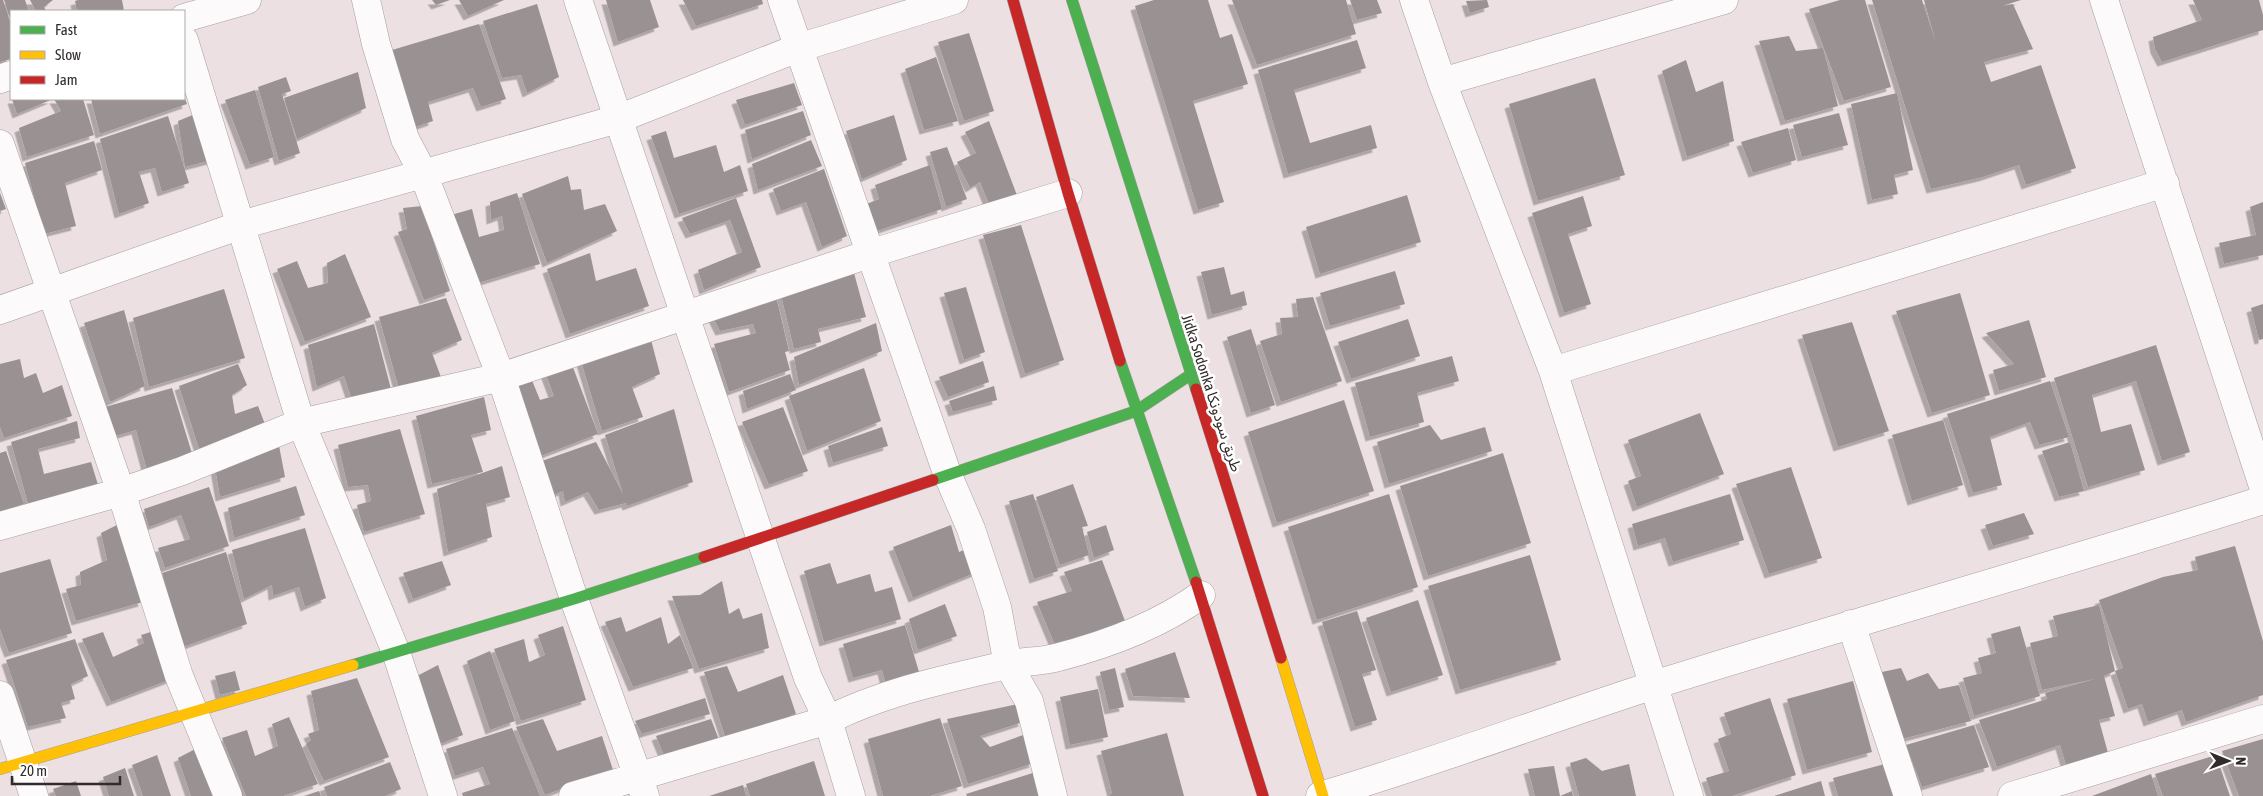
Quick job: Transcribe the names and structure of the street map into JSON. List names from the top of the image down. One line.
{"streets":{"main road":["Jidka Sodonka طريق سودونكا"]},"legend":["Fast","Slow","Jam"],"scale_bar":"20 m","north":"right"}
